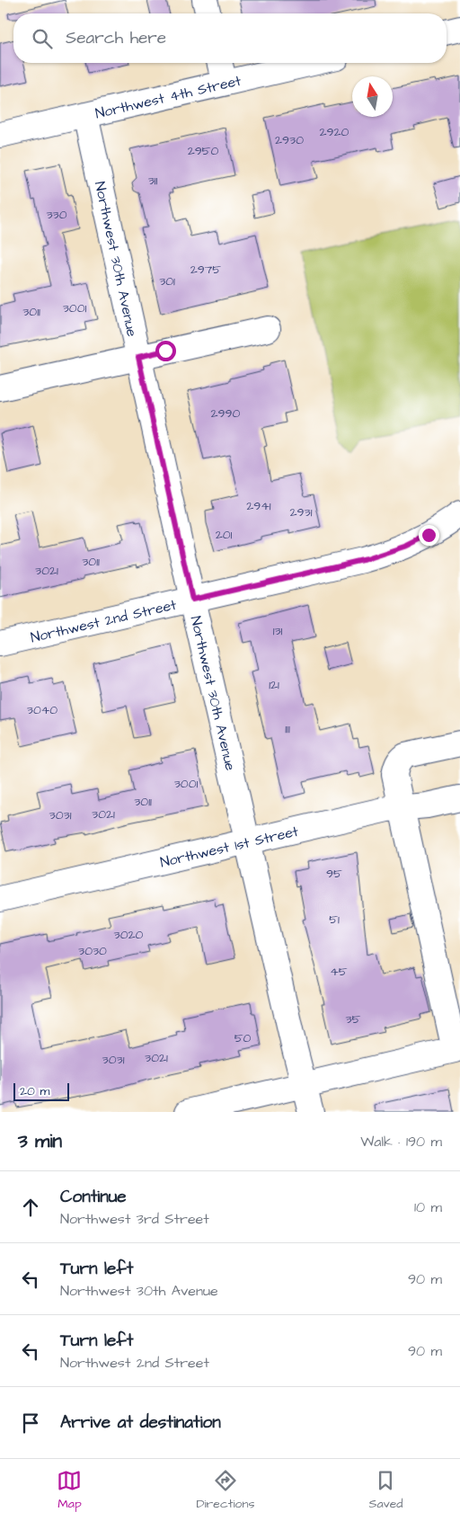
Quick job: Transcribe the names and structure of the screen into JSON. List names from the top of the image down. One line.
{"streets":{"street":["Northwest 4th Street","Northwest 30th Avenue","Northwest 2nd Street","Northwest 1st Street"]},"crossings":[["Northwest 4th Street","Northwest 30th Avenue"],["Northwest 30th Avenue","Northwest 2nd Street"],["Northwest 30th Avenue","Northwest 1st Street"]],"house_numbers":["2920","2930","2950","311","330","2975","301","3001","3011","2990","2941","2931","201","3011","3021","131","121","3040","111","3001","3011","3021","3031","95","51","3020","3030","45","35","50","3021","3031"],"scale_bar":"20 m","north":"top","page":{"search":"Search here","scale":"20 m","heading":["3 min","Walk · 190 m"],"list":[["Continue","Northwest 3rd Street","10 m"],["Turn left","Northwest 30th Avenue","90 m"],["Turn left","Northwest 2nd Street","90 m"],"Arrive at destination"],"nav":["Map","Directions","Saved"]}}
